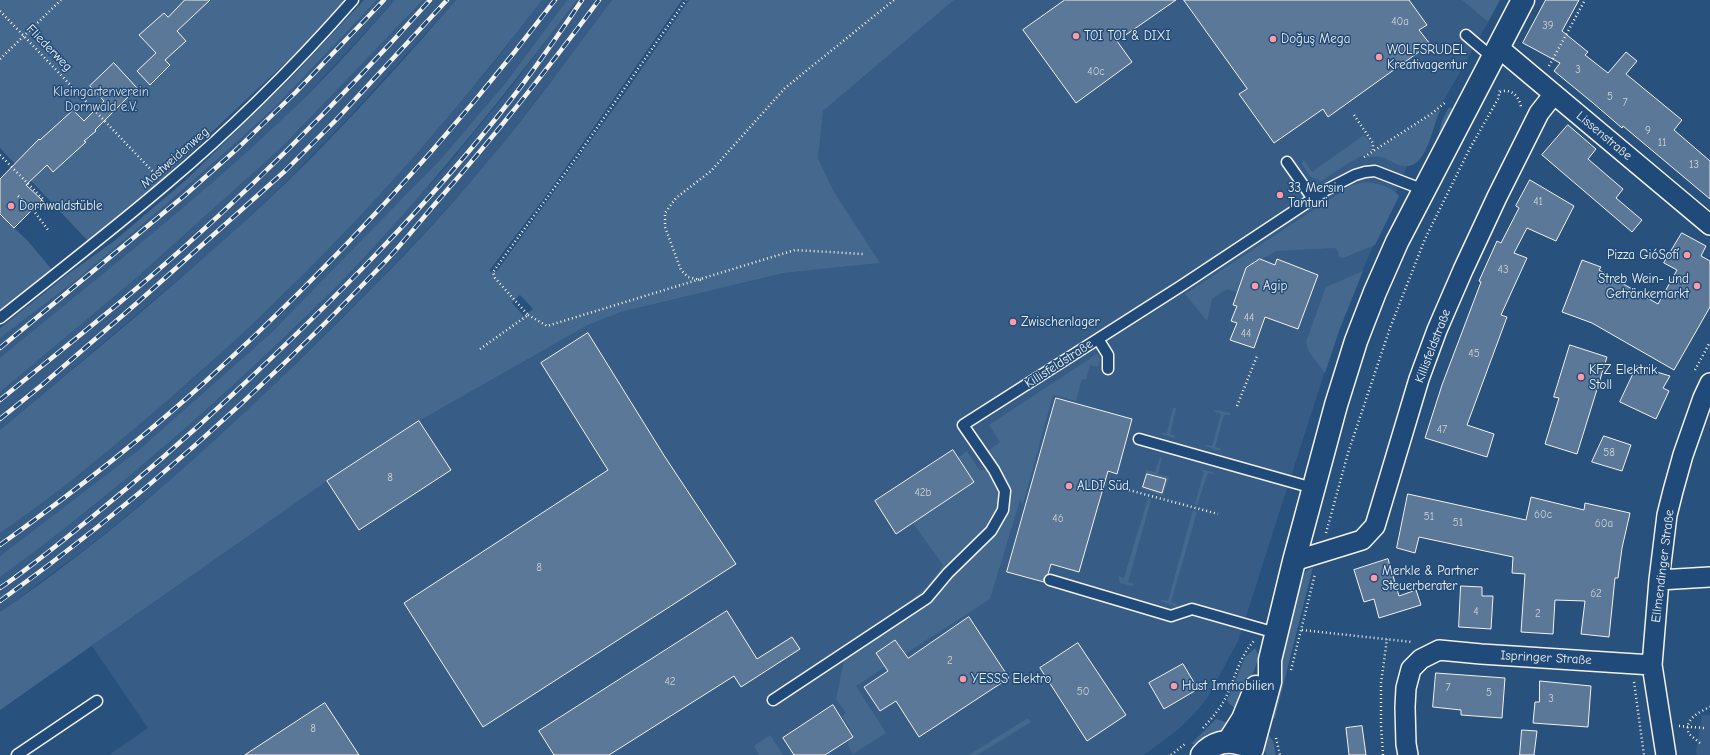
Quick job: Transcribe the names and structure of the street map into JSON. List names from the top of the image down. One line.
{"streets":{"street":["Lissenstraße","Killisfeldstraße","Ellmendinger Straße","Ispringer Straße"],"lane":["Mastweidenweg"],"path":["Fliederweg"]},"crossings":[["Fliederweg","Mastweidenweg"],["Lissenstraße","Killisfeldstraße"],["Ellmendinger Straße","Ispringer Straße"]],"parks":["Kleingartenverein Dornwald e.V."],"places":["TOI TOI & DIXI","Doğuş Mega","WOLFSRUDEL Kreativagentur","33 Mersin Tantuni","Dornwaldstüble","Pizza GióSofí","Agip","Streb Wein- und Getränkemarkt","Zwischenlager","KFZ Elektrik Stoll","ALDI Süd","Merkle & Partner Steuerberater","YESSS Elektro","Hust Immobilien"],"house_numbers":["40a","39","3","40c","5","7","9","11","13","41","43","44","44","45","47","58","8","42b","60c","51","46","51","60a","8","62","4","2","2","42","7","50","5","3","8"]}
